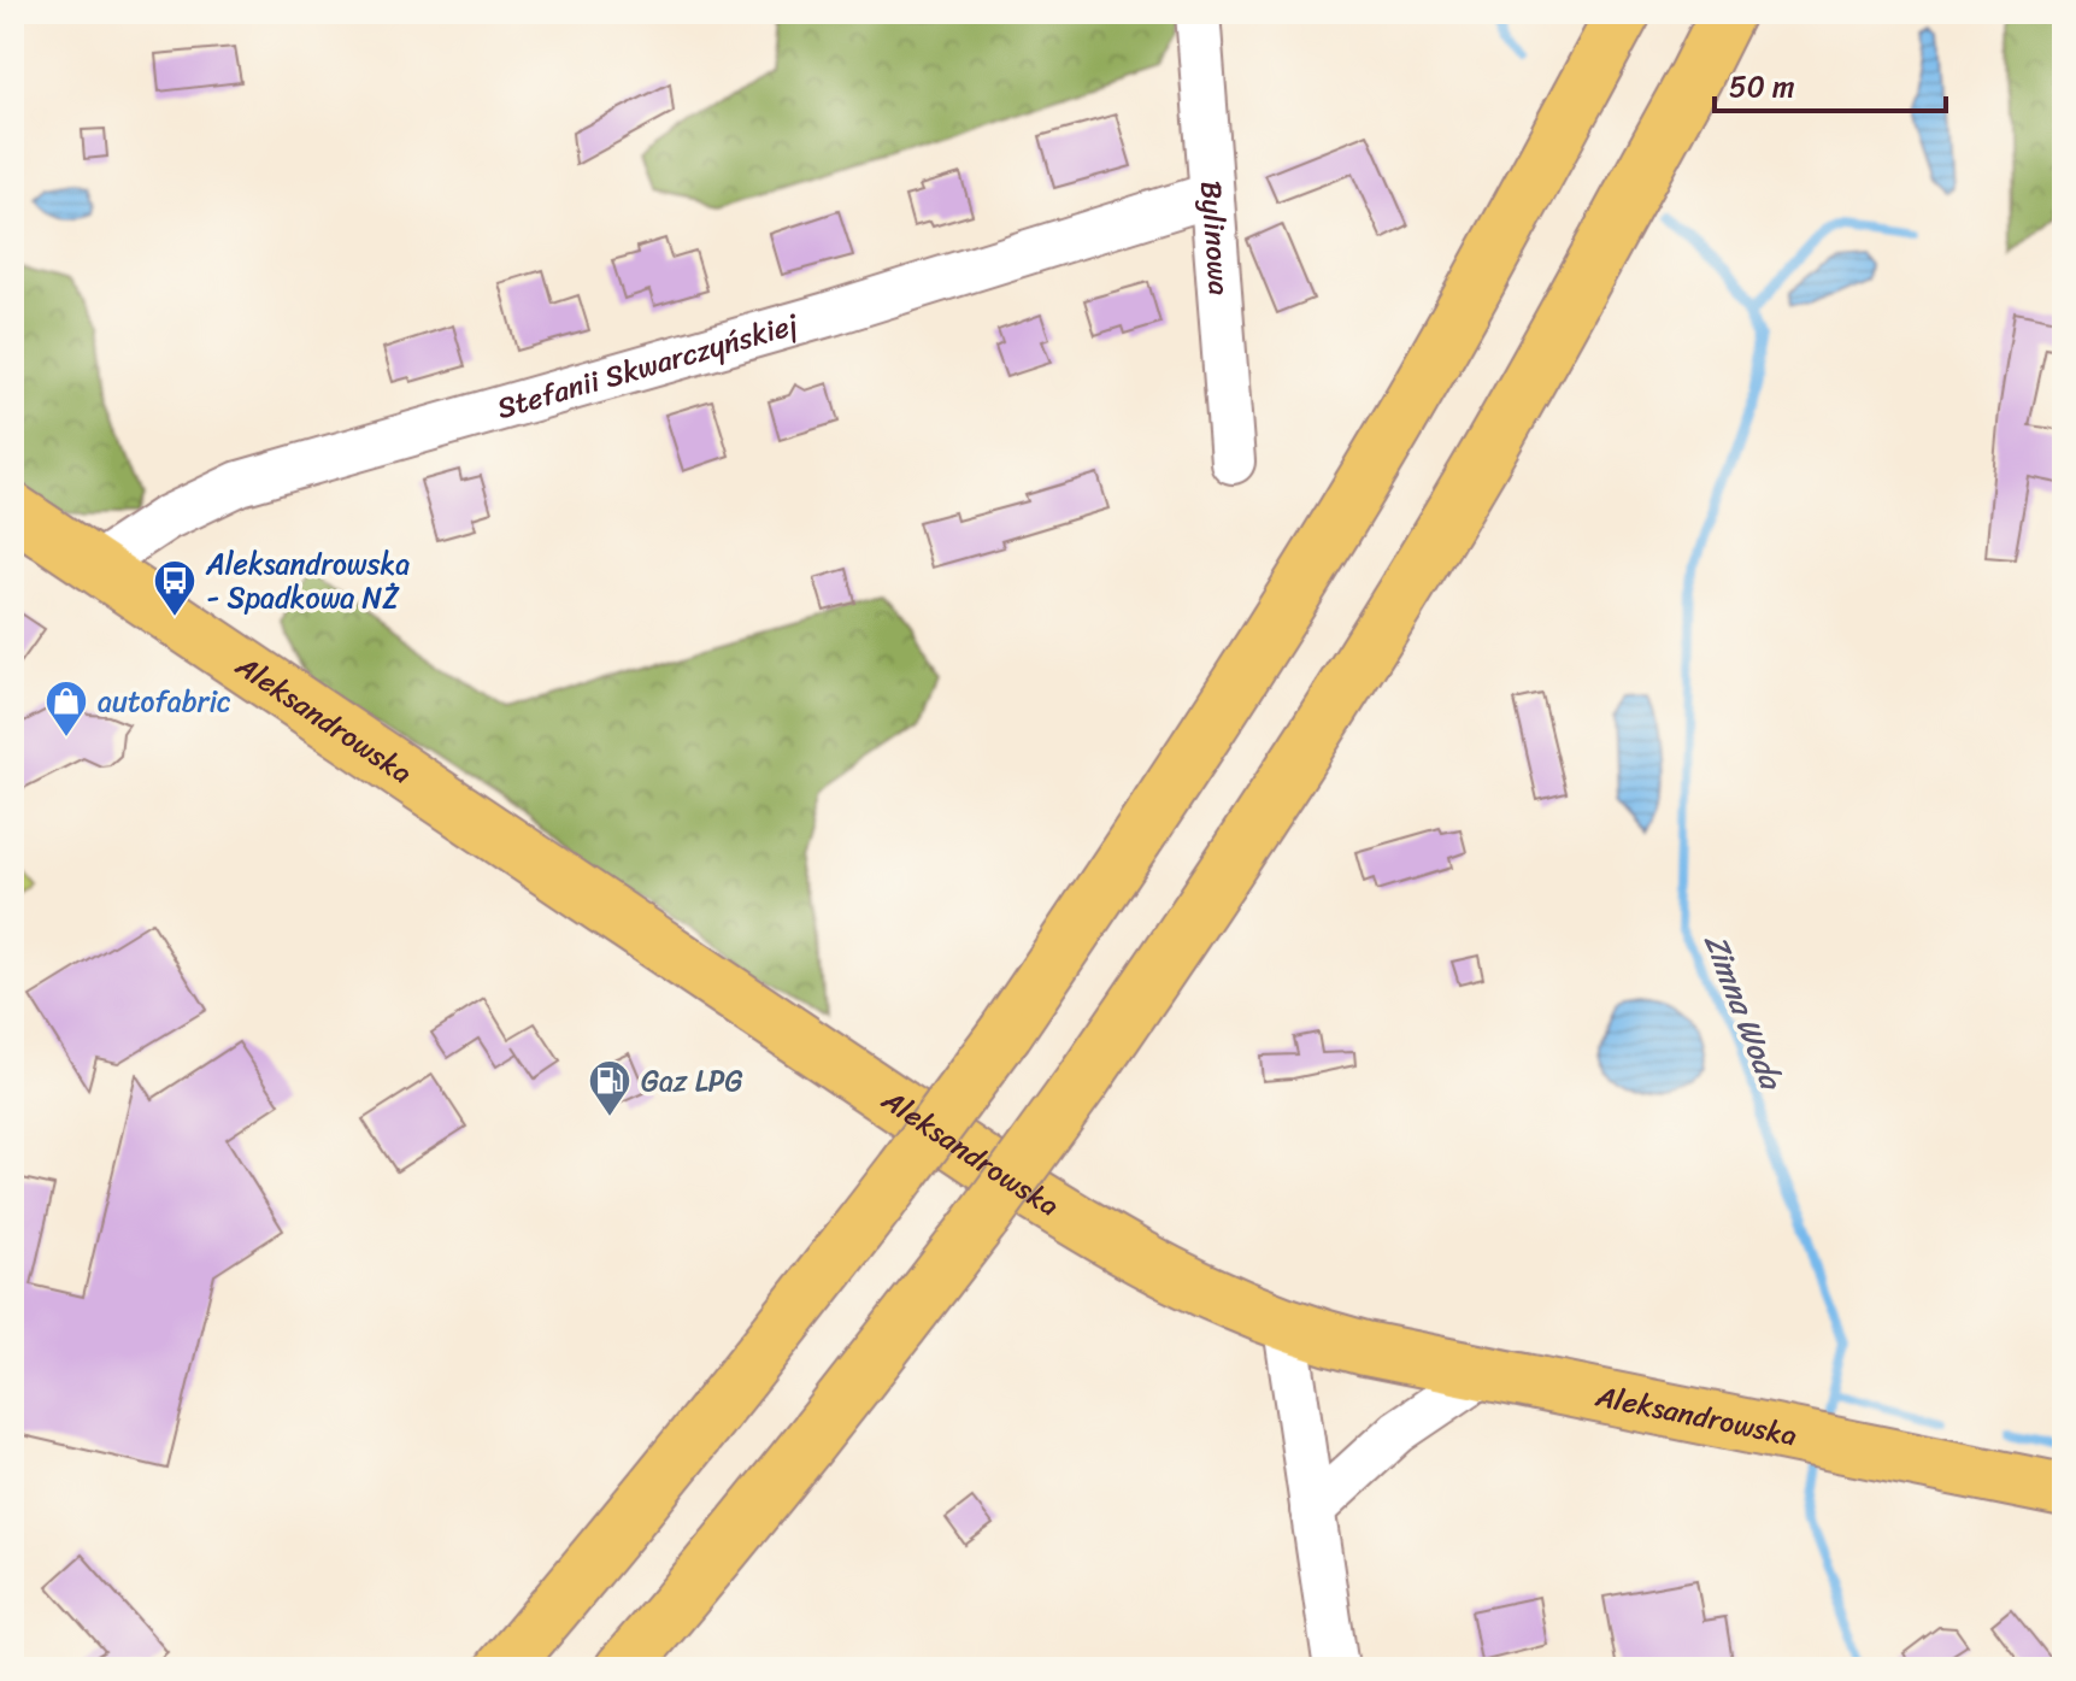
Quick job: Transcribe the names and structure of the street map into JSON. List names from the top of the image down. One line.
{"streets":{"main road":["Aleksandrowska"],"street":["Bylinowa","Stefanii Skwarczyńskiej"]},"crossings":[["Bylinowa","Stefanii Skwarczyńskiej"],["Stefanii Skwarczyńskiej","Aleksandrowska"]],"water":["Zimna Woda"],"places":{"bus stop":["Aleksandrowska - Spadkowa NŻ"],"shop":["autofabric"],"fuel station":["Gaz LPG"]},"scale_bar":"50 m"}
